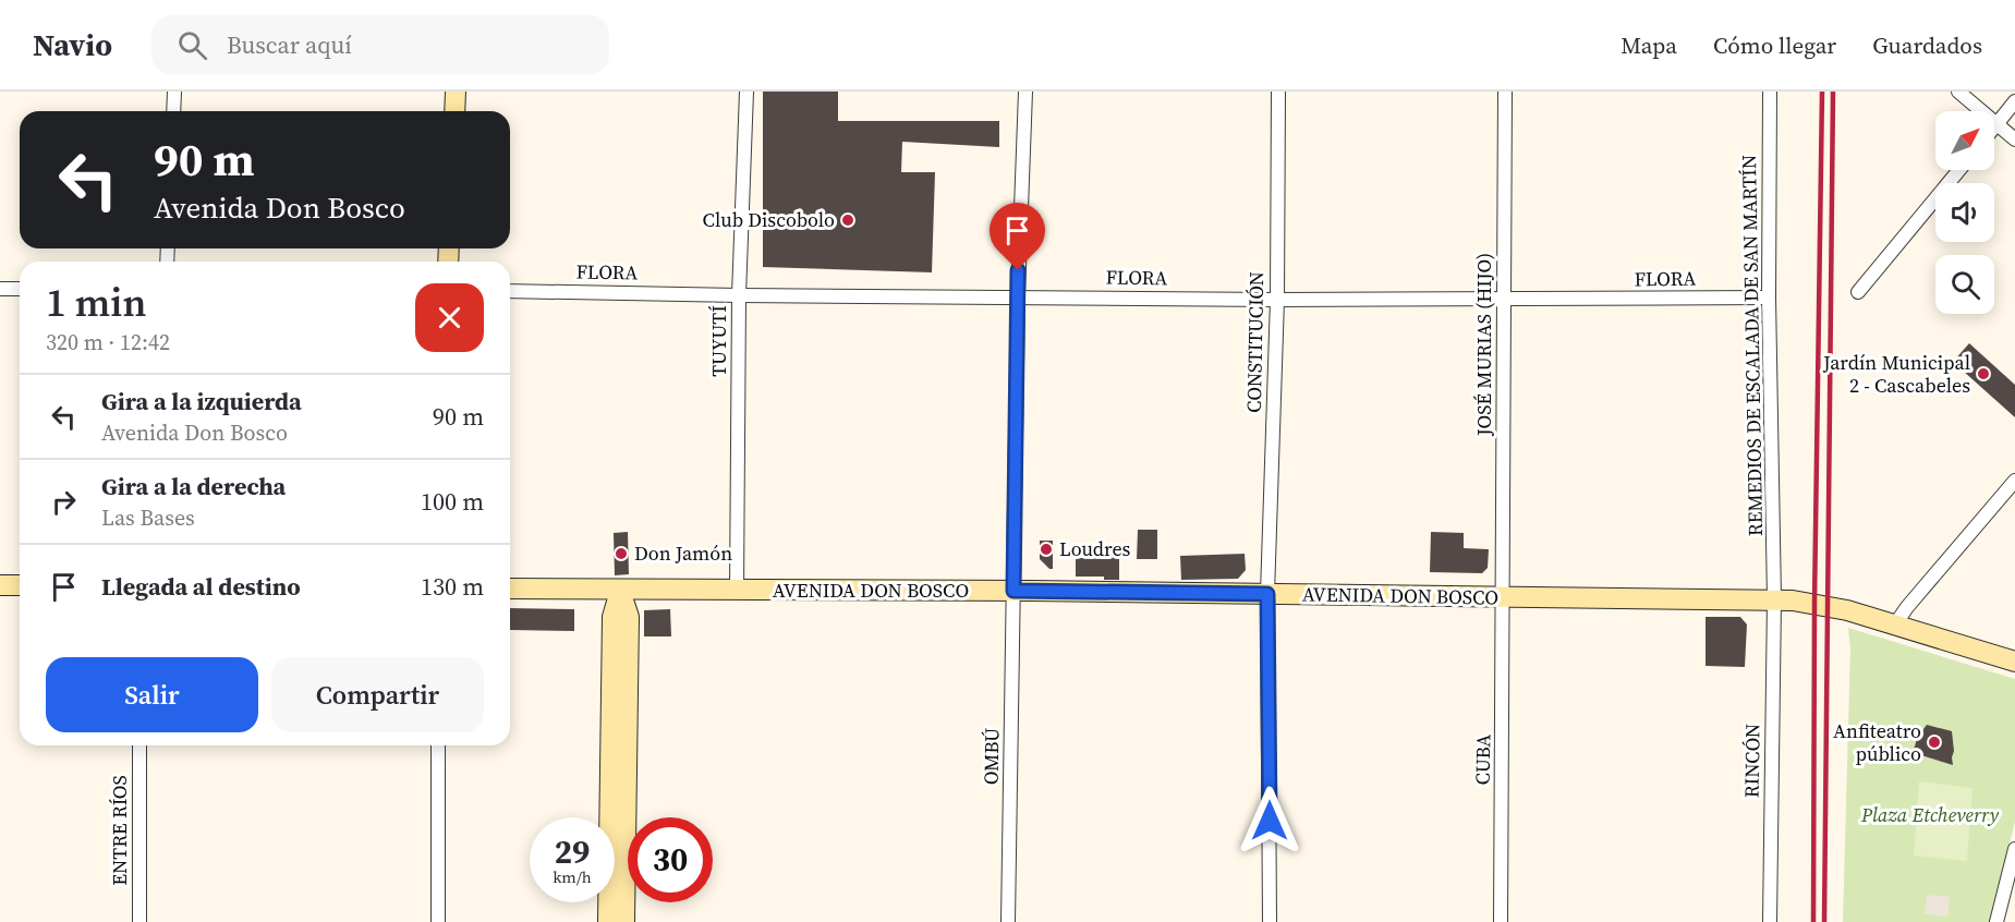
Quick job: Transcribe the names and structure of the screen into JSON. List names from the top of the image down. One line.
{"streets":{"main road":["AVENIDA DON BOSCO"],"street":["FLORA","TUYUTÍ","CONSTITUCIÓN","JOSÉ MURIAS (HIJO)","REMEDIOS DE ESCALADA DE SAN MARTÍN","OMBÚ","CUBA","RINCÓN","ENTRE RÍOS"]},"crossings":[["FLORA","TUYUTÍ"],["FLORA","CONSTITUCIÓN"],["FLORA","JOSÉ MURIAS (HIJO)"],["FLORA","REMEDIOS DE ESCALADA DE SAN MARTÍN"],["FLORA","OMBÚ"],["TUYUTÍ","AVENIDA DON BOSCO"],["CONSTITUCIÓN","AVENIDA DON BOSCO"],["JOSÉ MURIAS (HIJO)","AVENIDA DON BOSCO"],["JOSÉ MURIAS (HIJO)","CUBA"],["REMEDIOS DE ESCALADA DE SAN MARTÍN","AVENIDA DON BOSCO"],["REMEDIOS DE ESCALADA DE SAN MARTÍN","RINCÓN"],["AVENIDA DON BOSCO","OMBÚ"],["AVENIDA DON BOSCO","CUBA"],["AVENIDA DON BOSCO","RINCÓN"]],"parks":["Plaza Etcheverry"],"places":["Club Discobolo","Jardín Municipal 2 - Cascabeles","Loudres","Don Jamón","Anfiteatro público"],"north":"top right","page":{"header":"Navio","search":"Buscar aquí","nav":["Mapa","Cómo llegar","Guardados"],"turn":["90 m","Avenida Don Bosco"],"heading":["1 min","320 m · 12:42"],"list":[{"name":"Gira a la izquierda","note":"Avenida Don Bosco","value":"90 m"},{"name":"Gira a la derecha","note":"Las Bases","value":"100 m"},{"name":"Llegada al destino","value":"130 m"}],"buttons":["Salir","Compartir"],"speed":"29 km/h","limit":"30"}}
